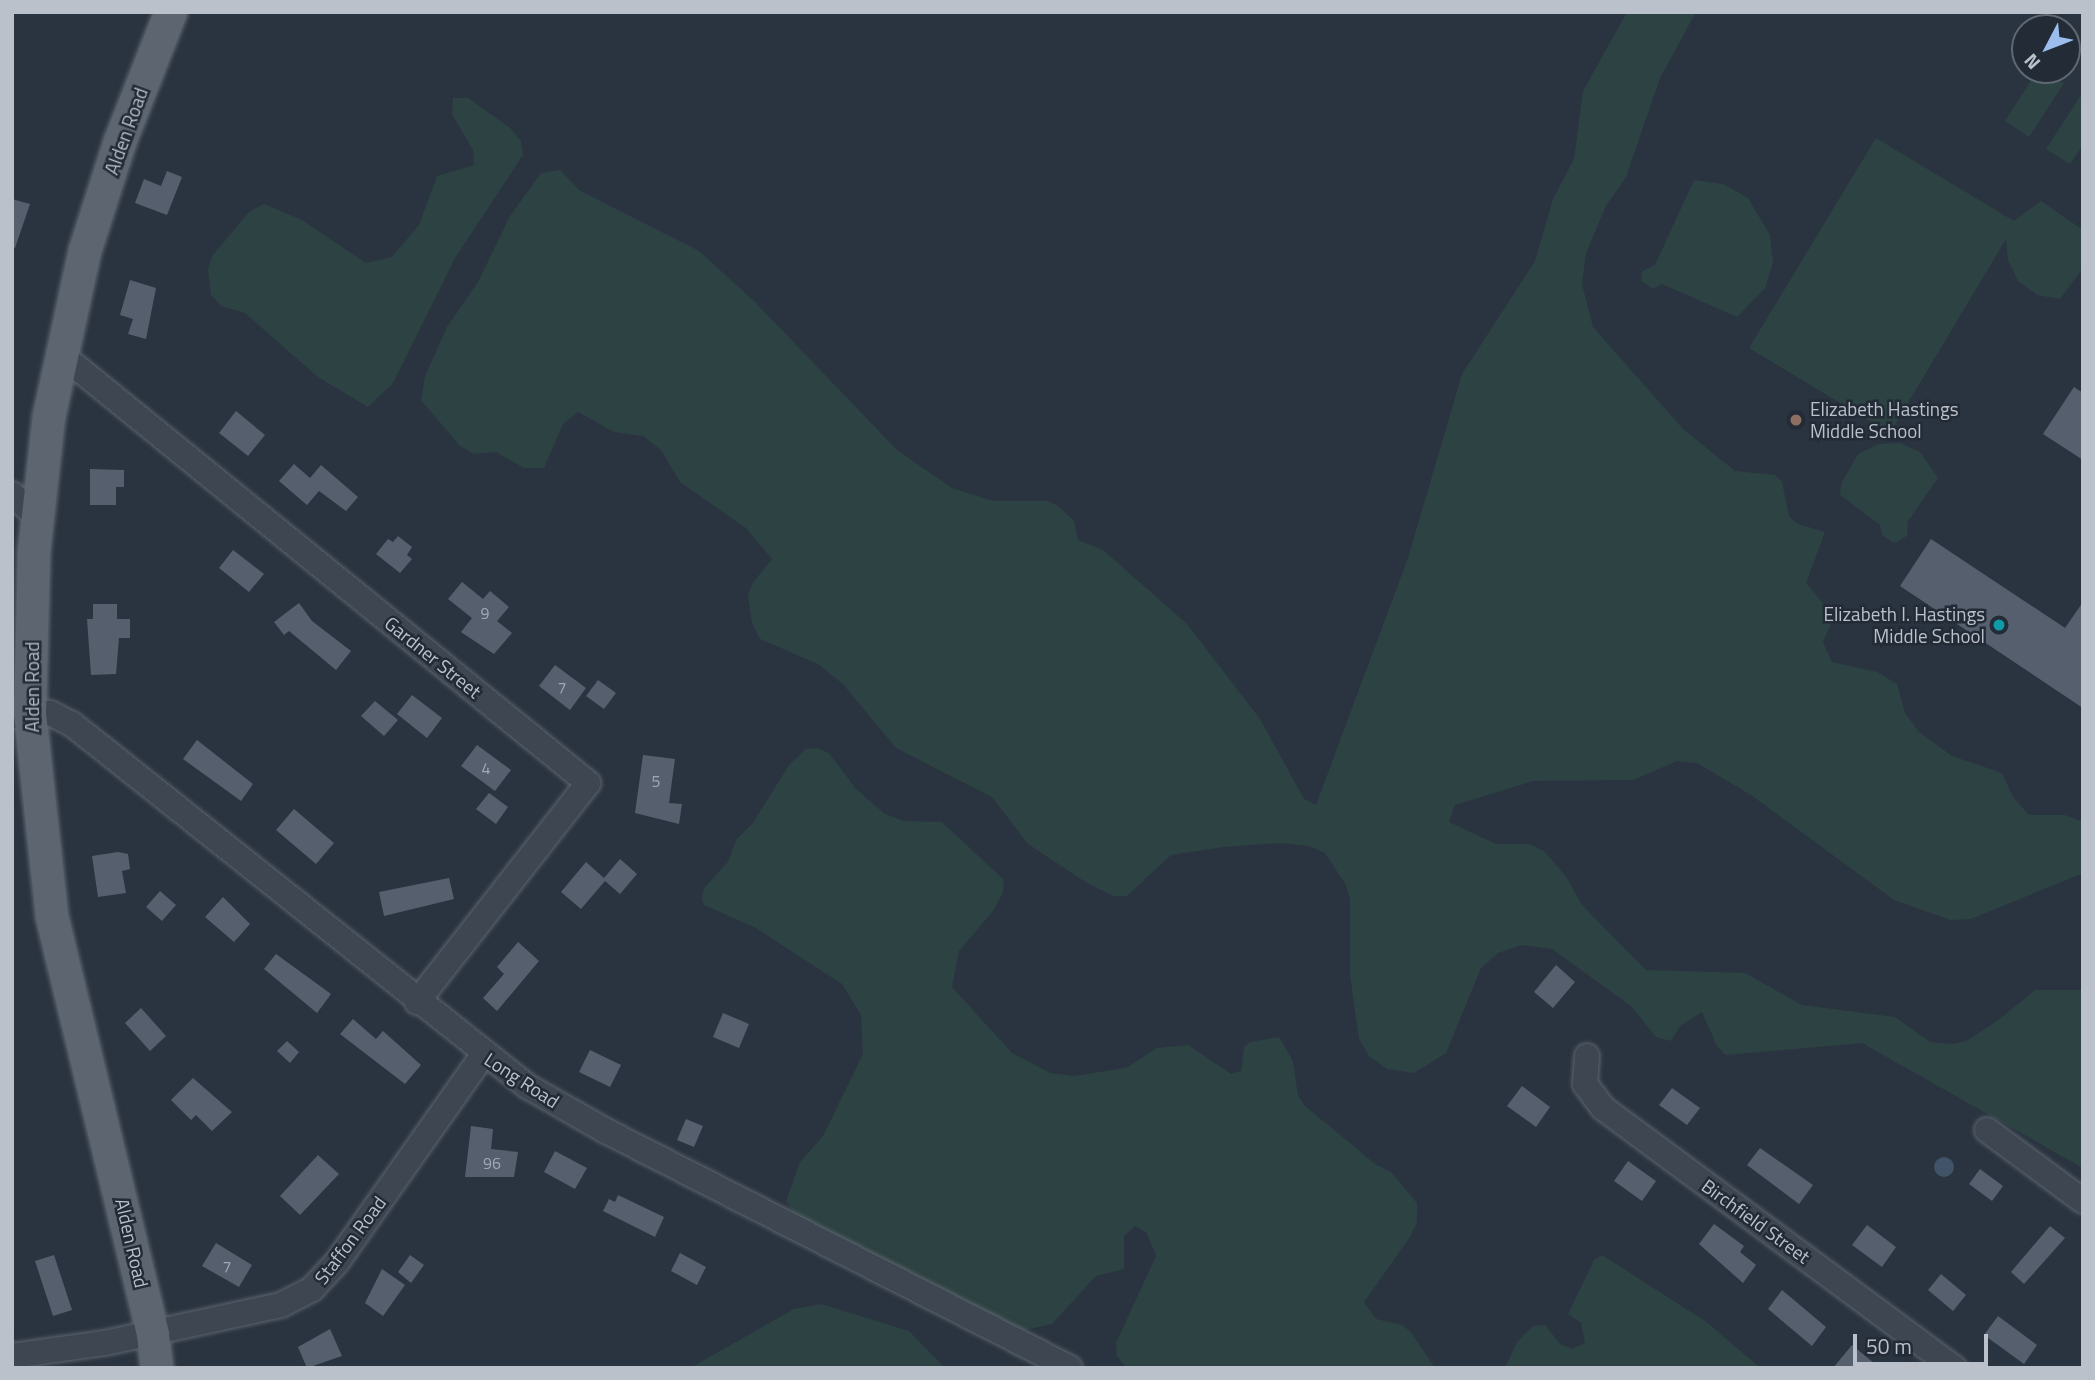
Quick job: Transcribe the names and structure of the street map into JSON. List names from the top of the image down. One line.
{"streets":{"main road":["Alden Road"],"street":["Gardner Street","Long Road","Birchfield Street","Staffon Road"]},"crossings":[["Alden Road","Gardner Street"],["Alden Road","Long Road"],["Alden Road","Staffon Road"],["Gardner Street","Long Road"],["Long Road","Staffon Road"]],"places":["Elizabeth Hastings Middle School","Elizabeth I. Hastings Middle School"],"house_numbers":["9","7","4","5","96","7"],"scale_bar":"50 m","north":"bottom left"}
